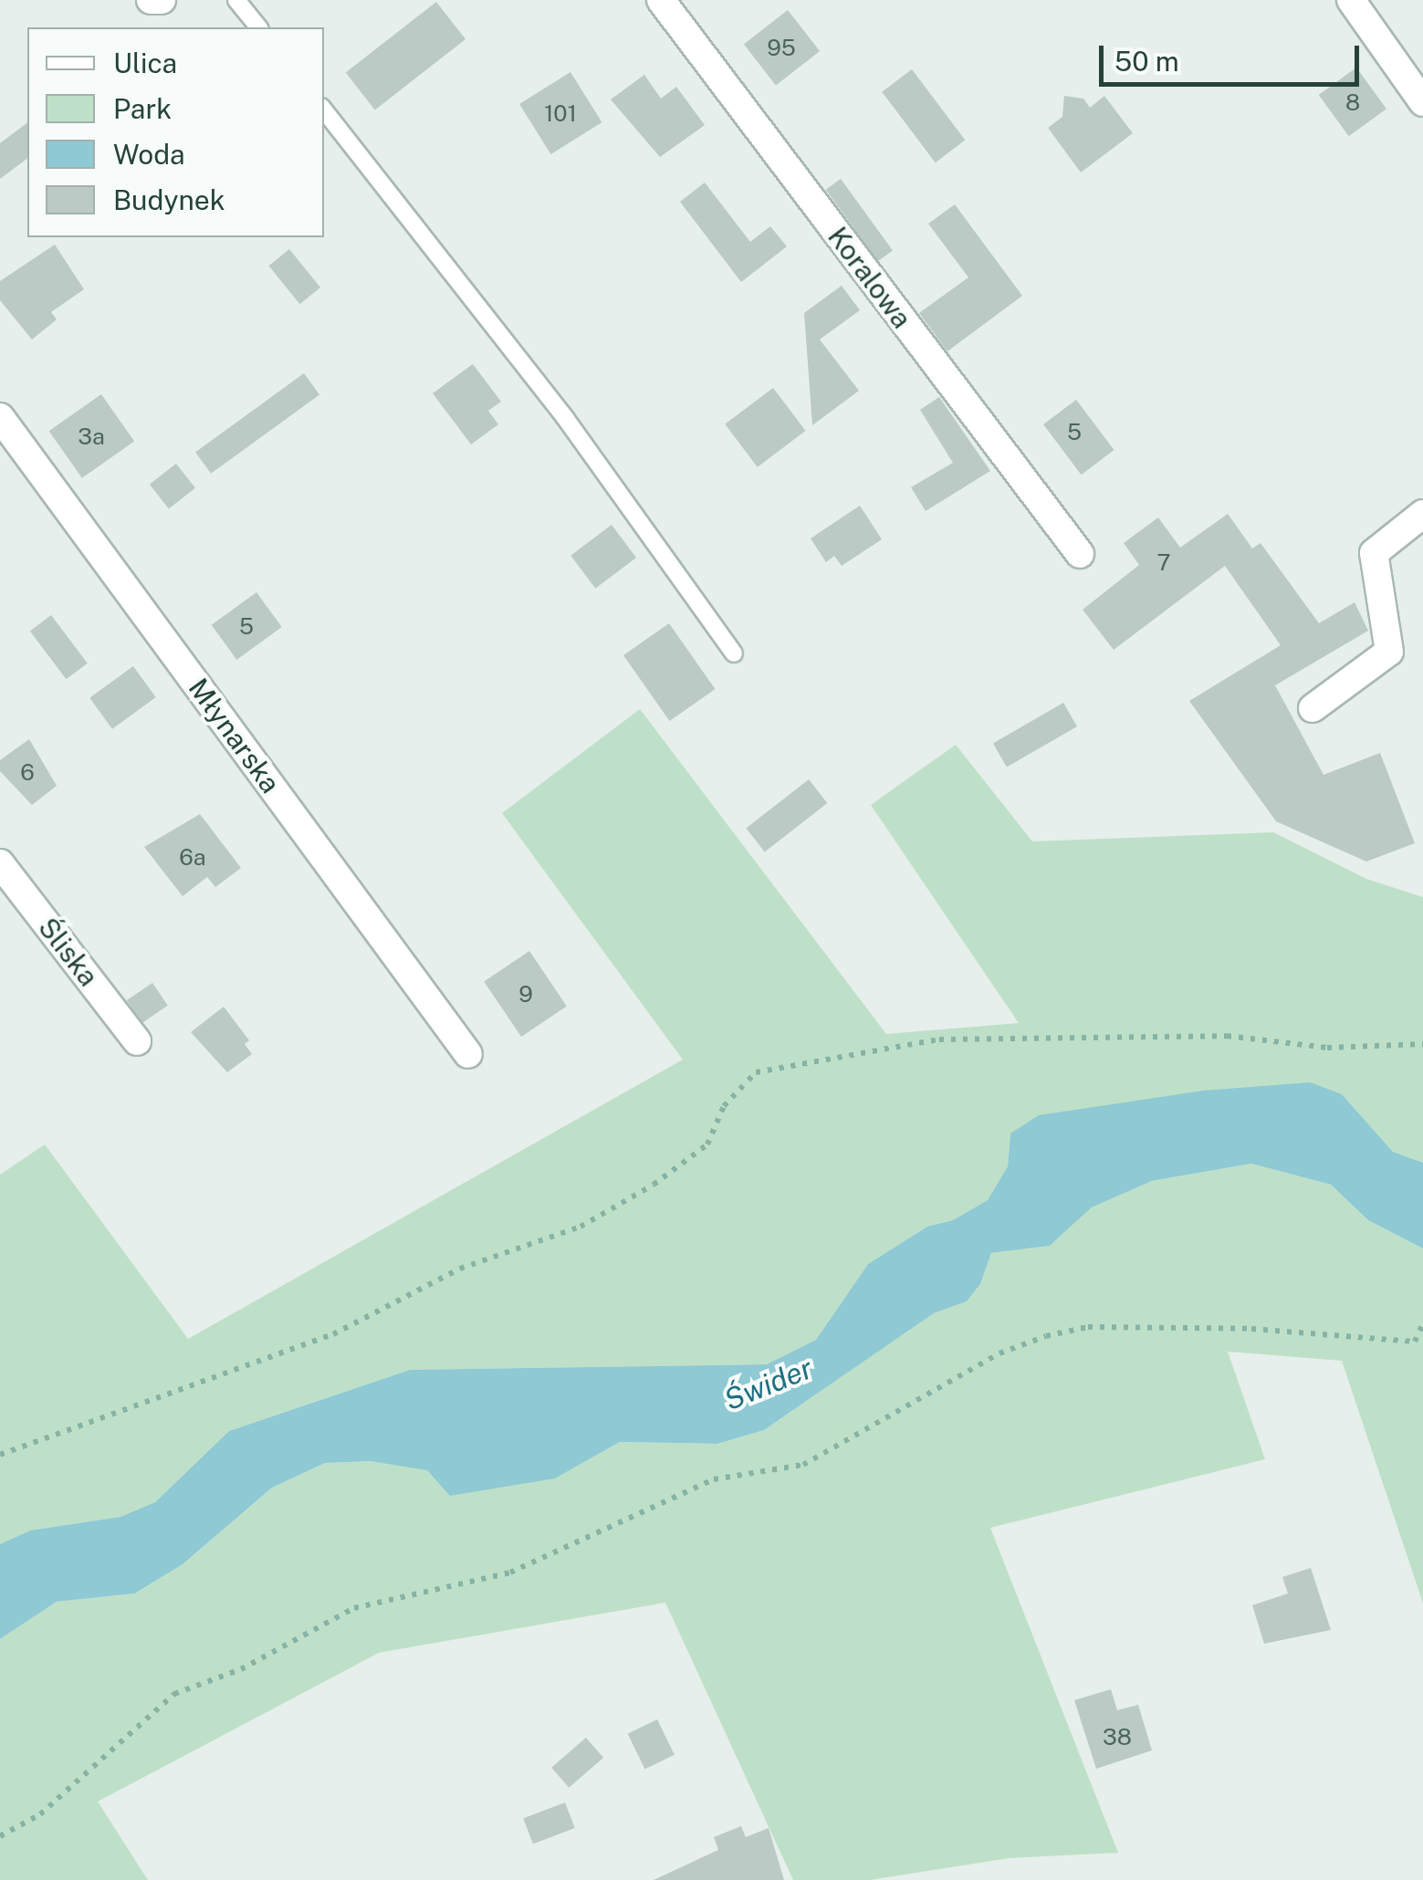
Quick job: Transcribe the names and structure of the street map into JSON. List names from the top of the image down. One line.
{"streets":{"street":["Koralowa","Młynarska","Śliska"]},"water":["Świder"],"house_numbers":["95","8","101","5","3a","7","5","6","6a","9","38"],"legend":["Ulica","Park","Woda","Budynek"],"scale_bar":"50 m"}
